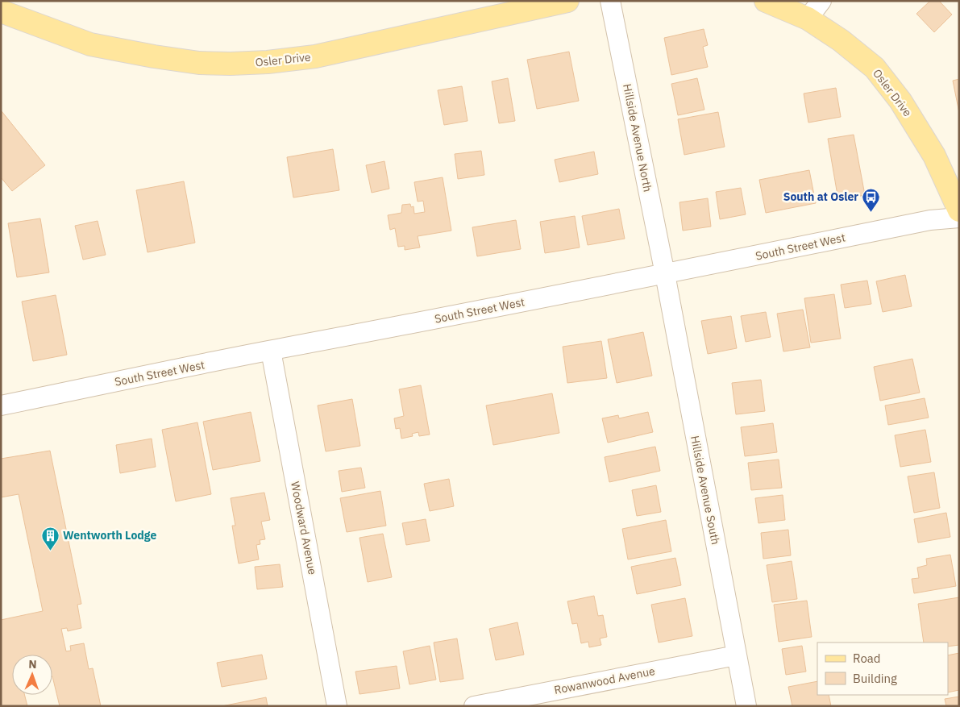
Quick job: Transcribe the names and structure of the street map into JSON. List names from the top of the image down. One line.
{"streets":{"main road":["Osler Drive"],"street":["Hillside Avenue North","South Street West","Hillside Avenue South","Woodward Avenue","Rowanwood Avenue"]},"crossings":[["Hillside Avenue North","South Street West"],["Hillside Avenue North","Hillside Avenue South"],["South Street West","Hillside Avenue South"],["South Street West","Woodward Avenue"],["Hillside Avenue South","Rowanwood Avenue"]],"places":{"bus stop":["South at Osler"],"building":["Wentworth Lodge"]},"legend":["Road","Building"],"north":"top"}
